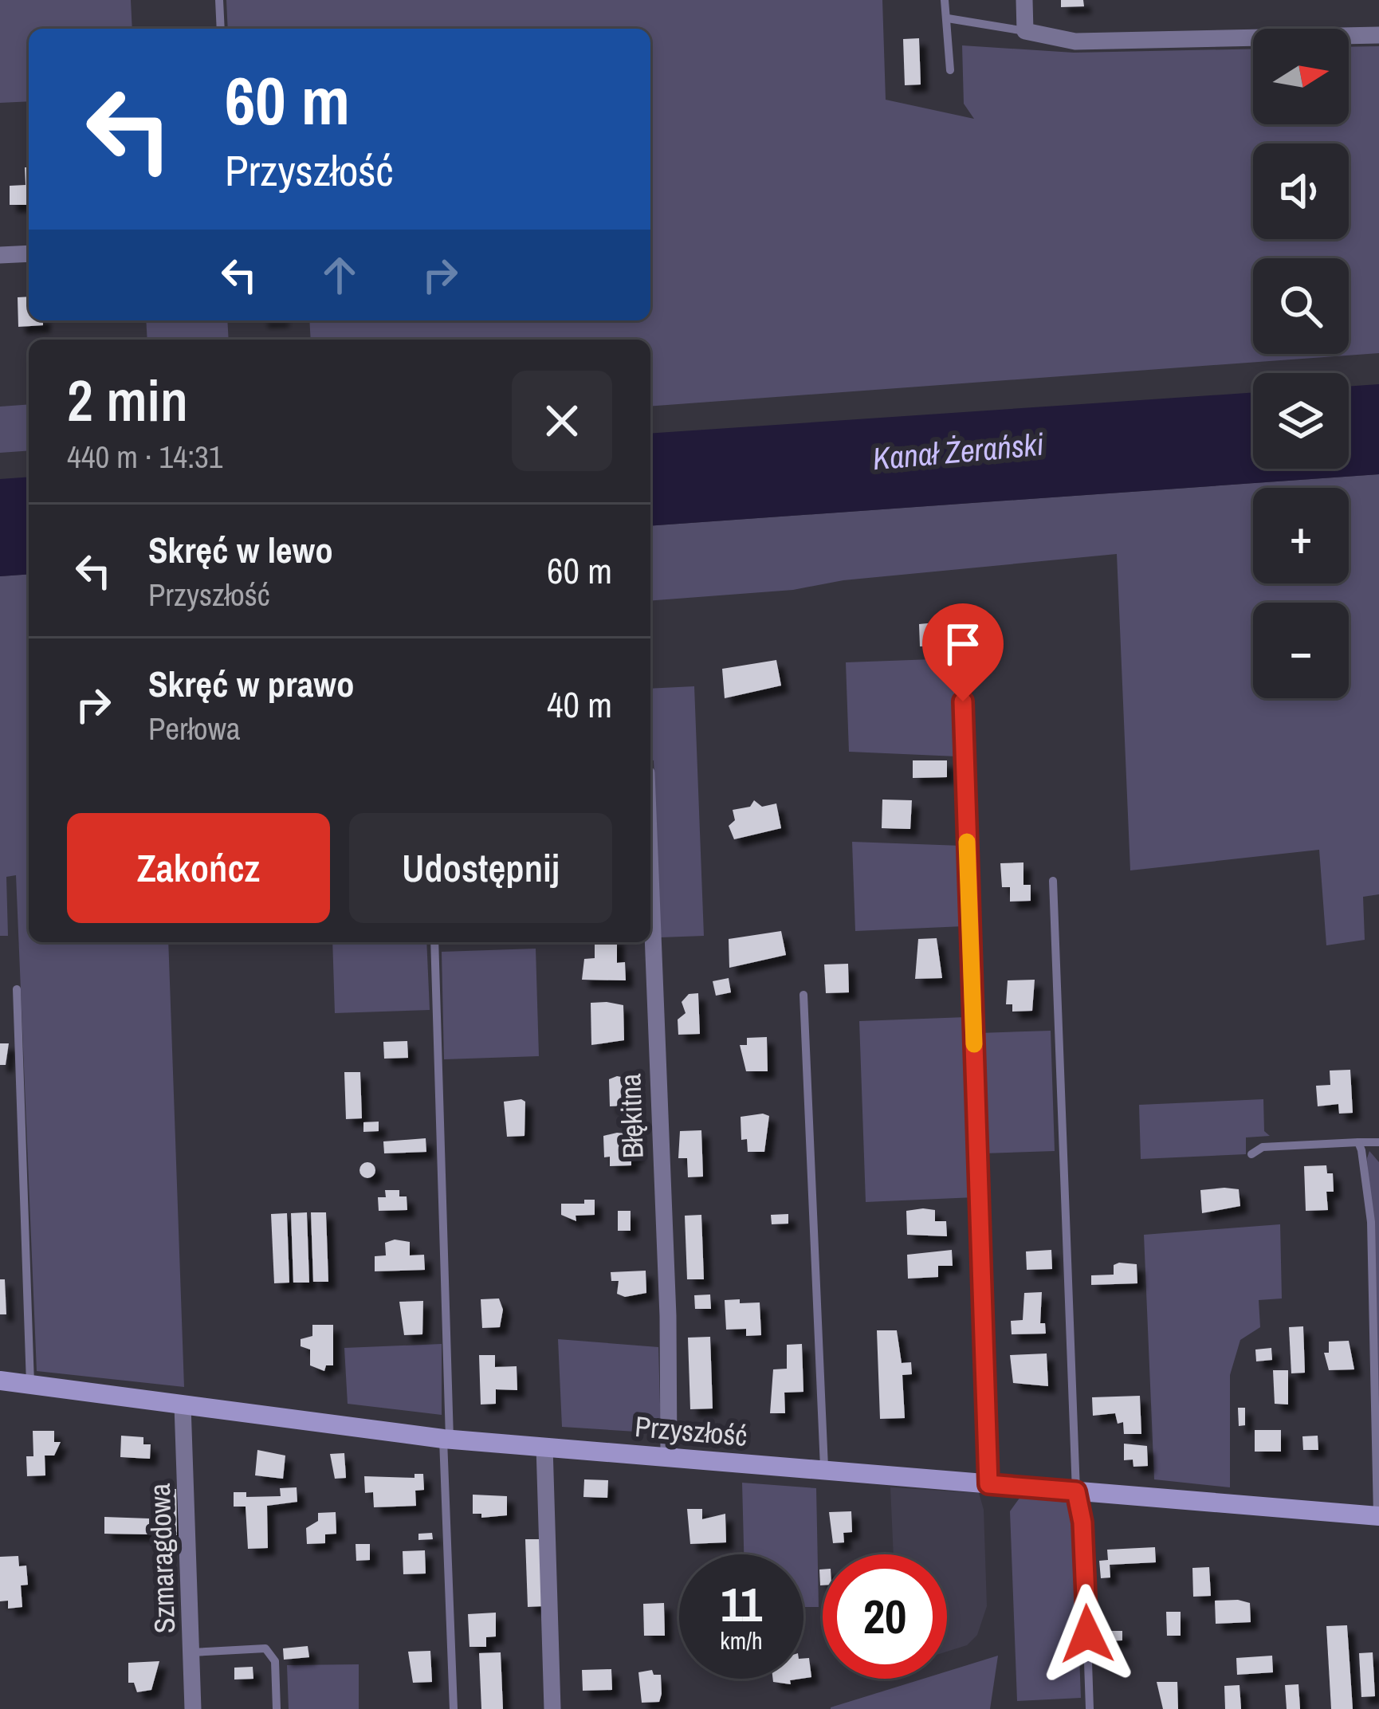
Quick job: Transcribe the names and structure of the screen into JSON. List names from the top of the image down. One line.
{"streets":{"street":["Błękitna","Przyszłość","Szmaragdowa"]},"crossings":[["Błękitna","Przyszłość"],["Przyszłość","Szmaragdowa"]],"water":["Kanał Żerański"],"north":"right","page":{"map_buttons":["+","−"],"turn":["60 m","Przyszłość"],"heading":["2 min","440 m · 14:31"],"list":[{"name":"Skręć w lewo","note":"Przyszłość","value":"60 m"},{"name":"Skręć w prawo","note":"Perłowa","value":"40 m"}],"buttons":["Zakończ","Udostępnij"],"speed":"11 km/h","limit":"20"}}
